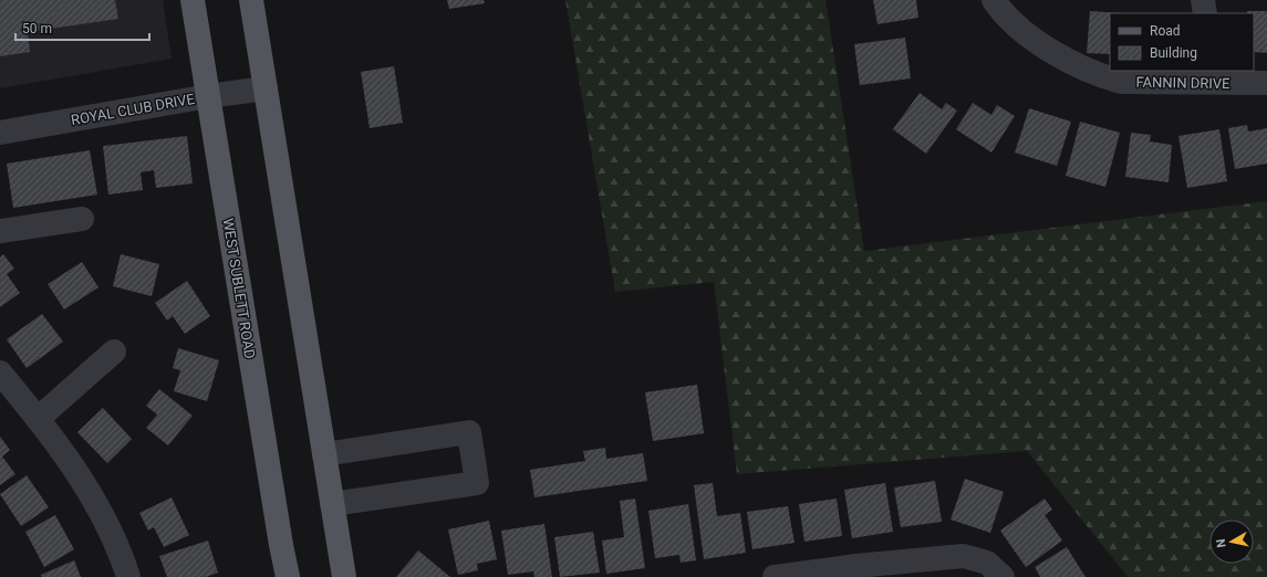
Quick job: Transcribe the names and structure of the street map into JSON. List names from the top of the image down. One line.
{"streets":{"main road":["WEST SUBLETT ROAD"],"street":["FANNIN DRIVE","ROYAL CLUB DRIVE"]},"crossings":[["ROYAL CLUB DRIVE","WEST SUBLETT ROAD"]],"legend":["Road","Building"],"scale_bar":"50 m","north":"left"}
